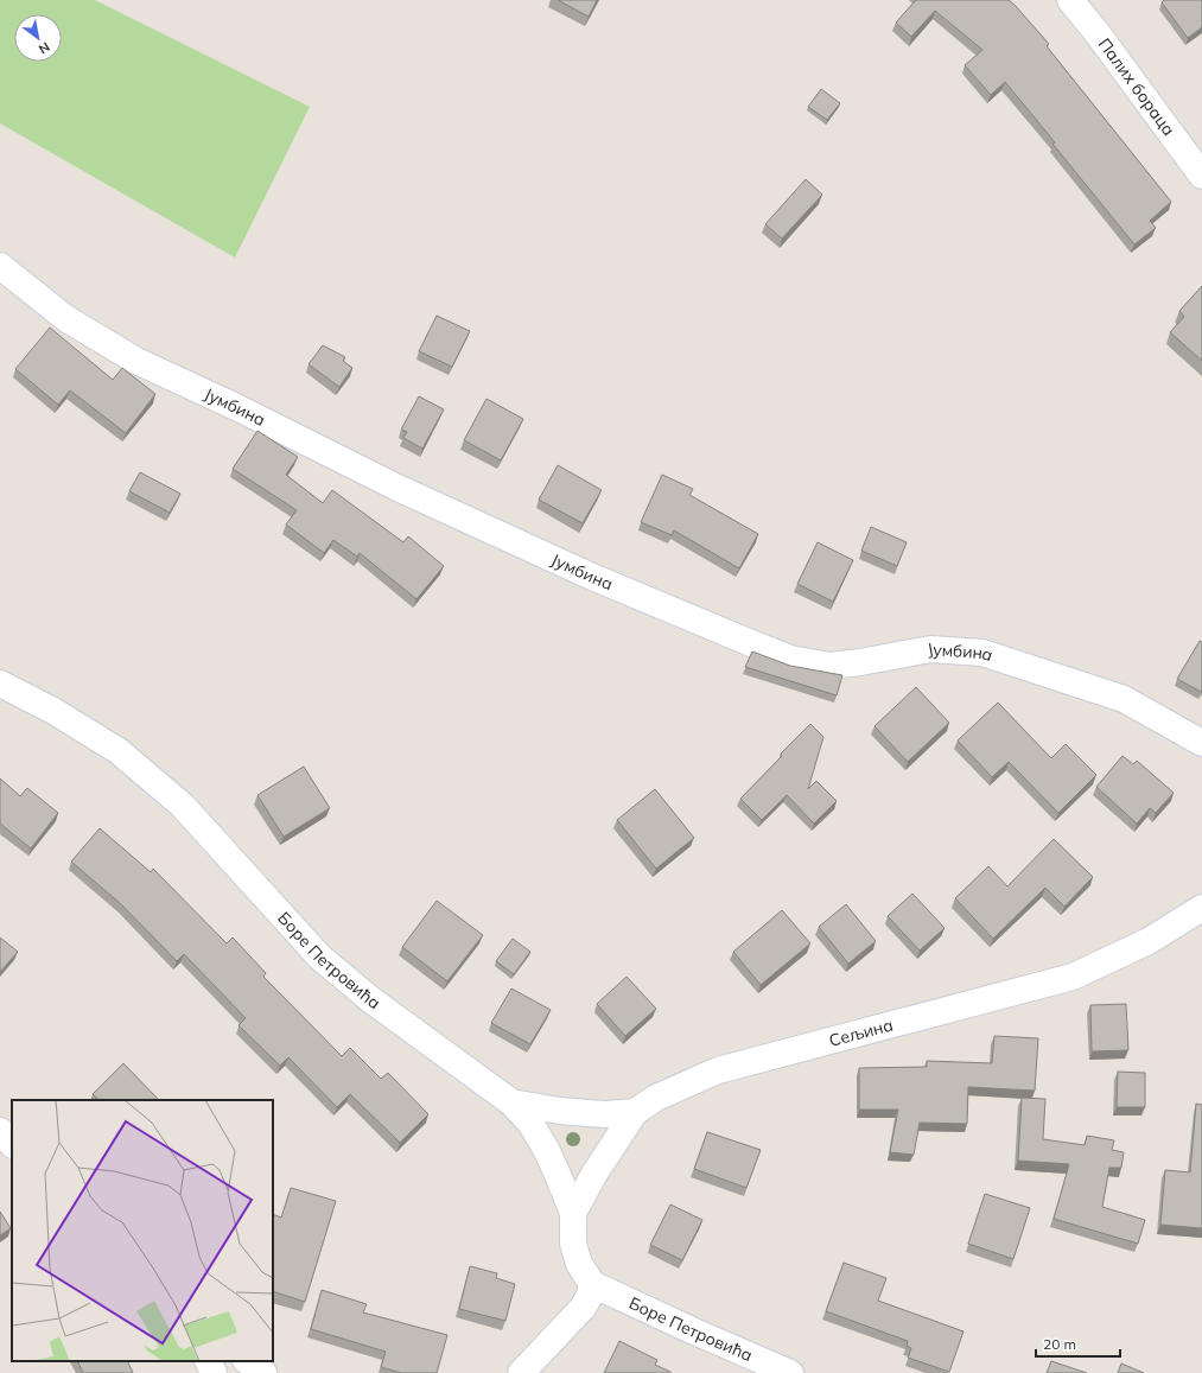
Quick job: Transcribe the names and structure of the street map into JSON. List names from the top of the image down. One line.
{"streets":{"street":["Палих бораца","Јумбина","Боре Петровића","Сељина"]},"crossings":[["Боре Петровића","Сељина"]],"scale_bar":"20 m","north":"bottom right"}
